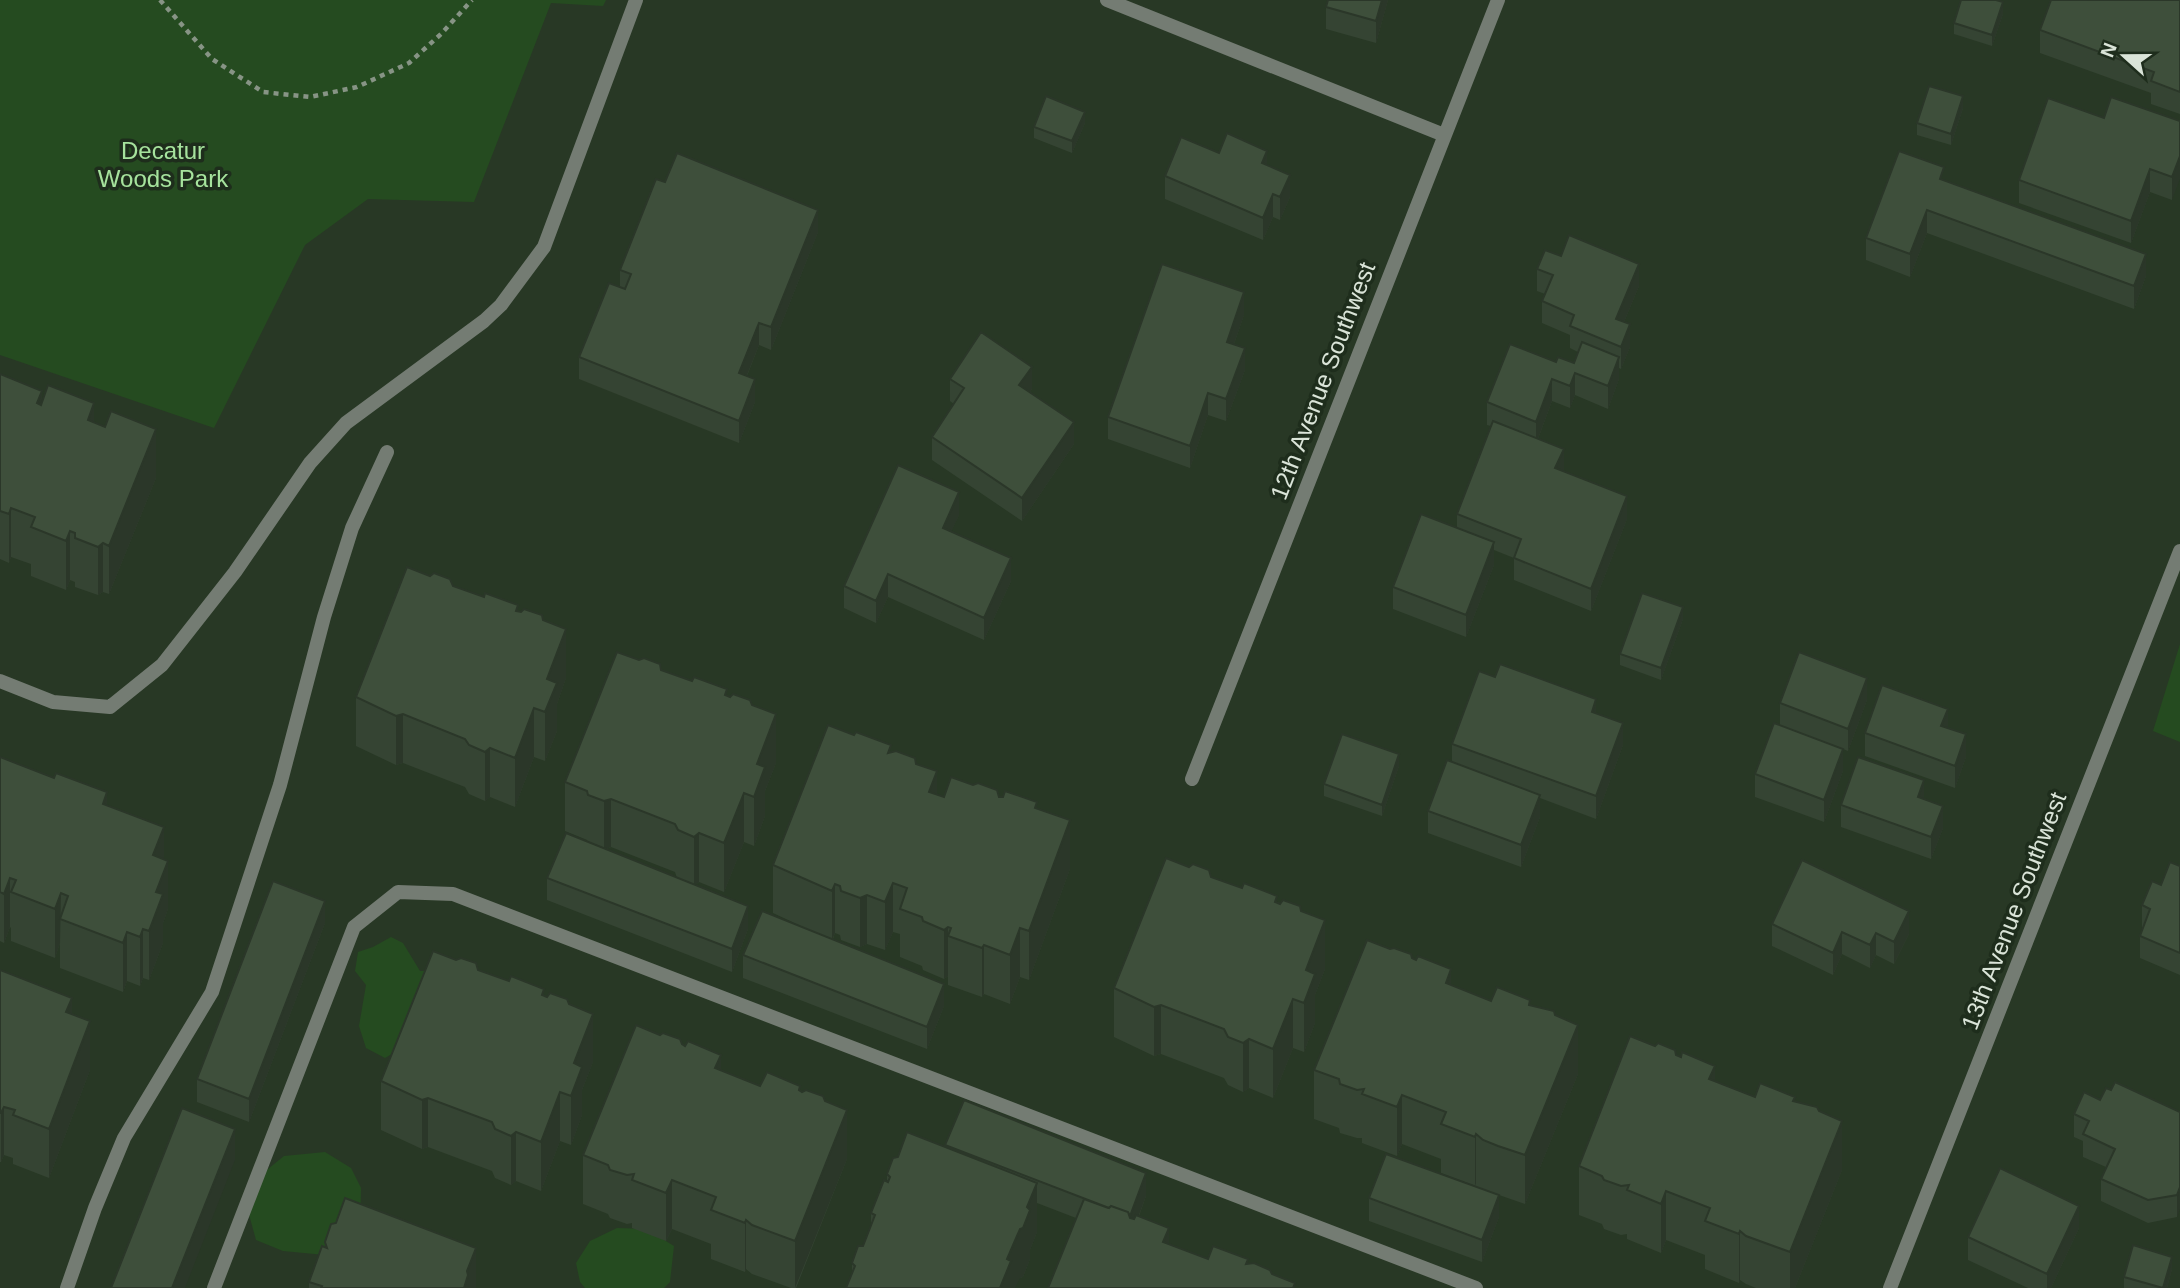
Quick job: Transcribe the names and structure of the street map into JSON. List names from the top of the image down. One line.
{"streets":{"street":["12th Avenue Southwest","13th Avenue Southwest"]},"parks":["Decatur Woods Park"],"north":"left"}
